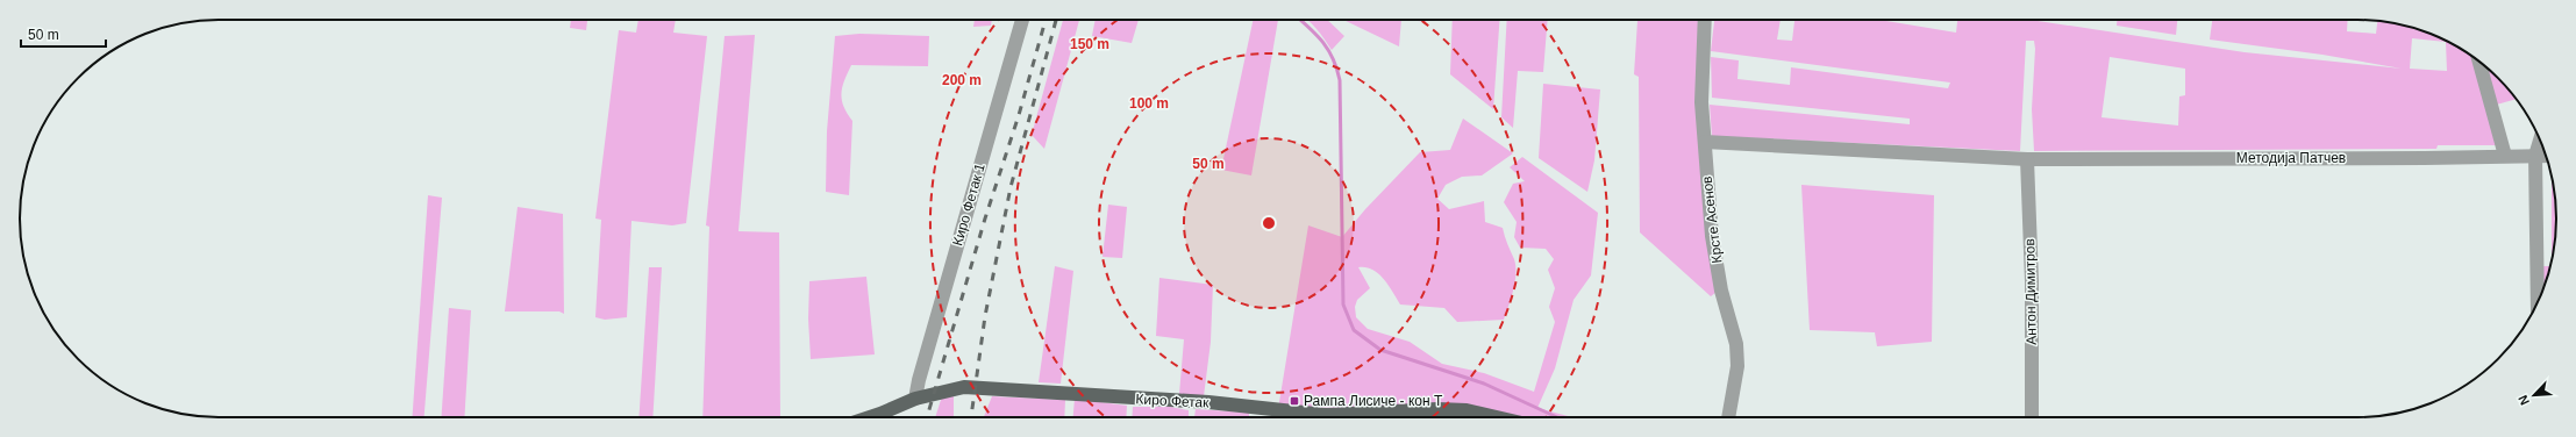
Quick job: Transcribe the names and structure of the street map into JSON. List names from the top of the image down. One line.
{"streets":{"main road":["Киро Фетак"],"street":["Методија Патчев","Киро Фетак 1","Крсте Асенов","Антон Димитров"]},"crossings":[["Методија Патчев","Крсте Асенов"],["Методија Патчев","Антон Димитров"],["Киро Фетак 1","Киро Фетак"]],"places":{"transit":["Рампа Лисиче - кон Т"]},"scale_bar":"50 m","north":"bottom left","rings":["150 m","200 m","100 m","50 m"]}
